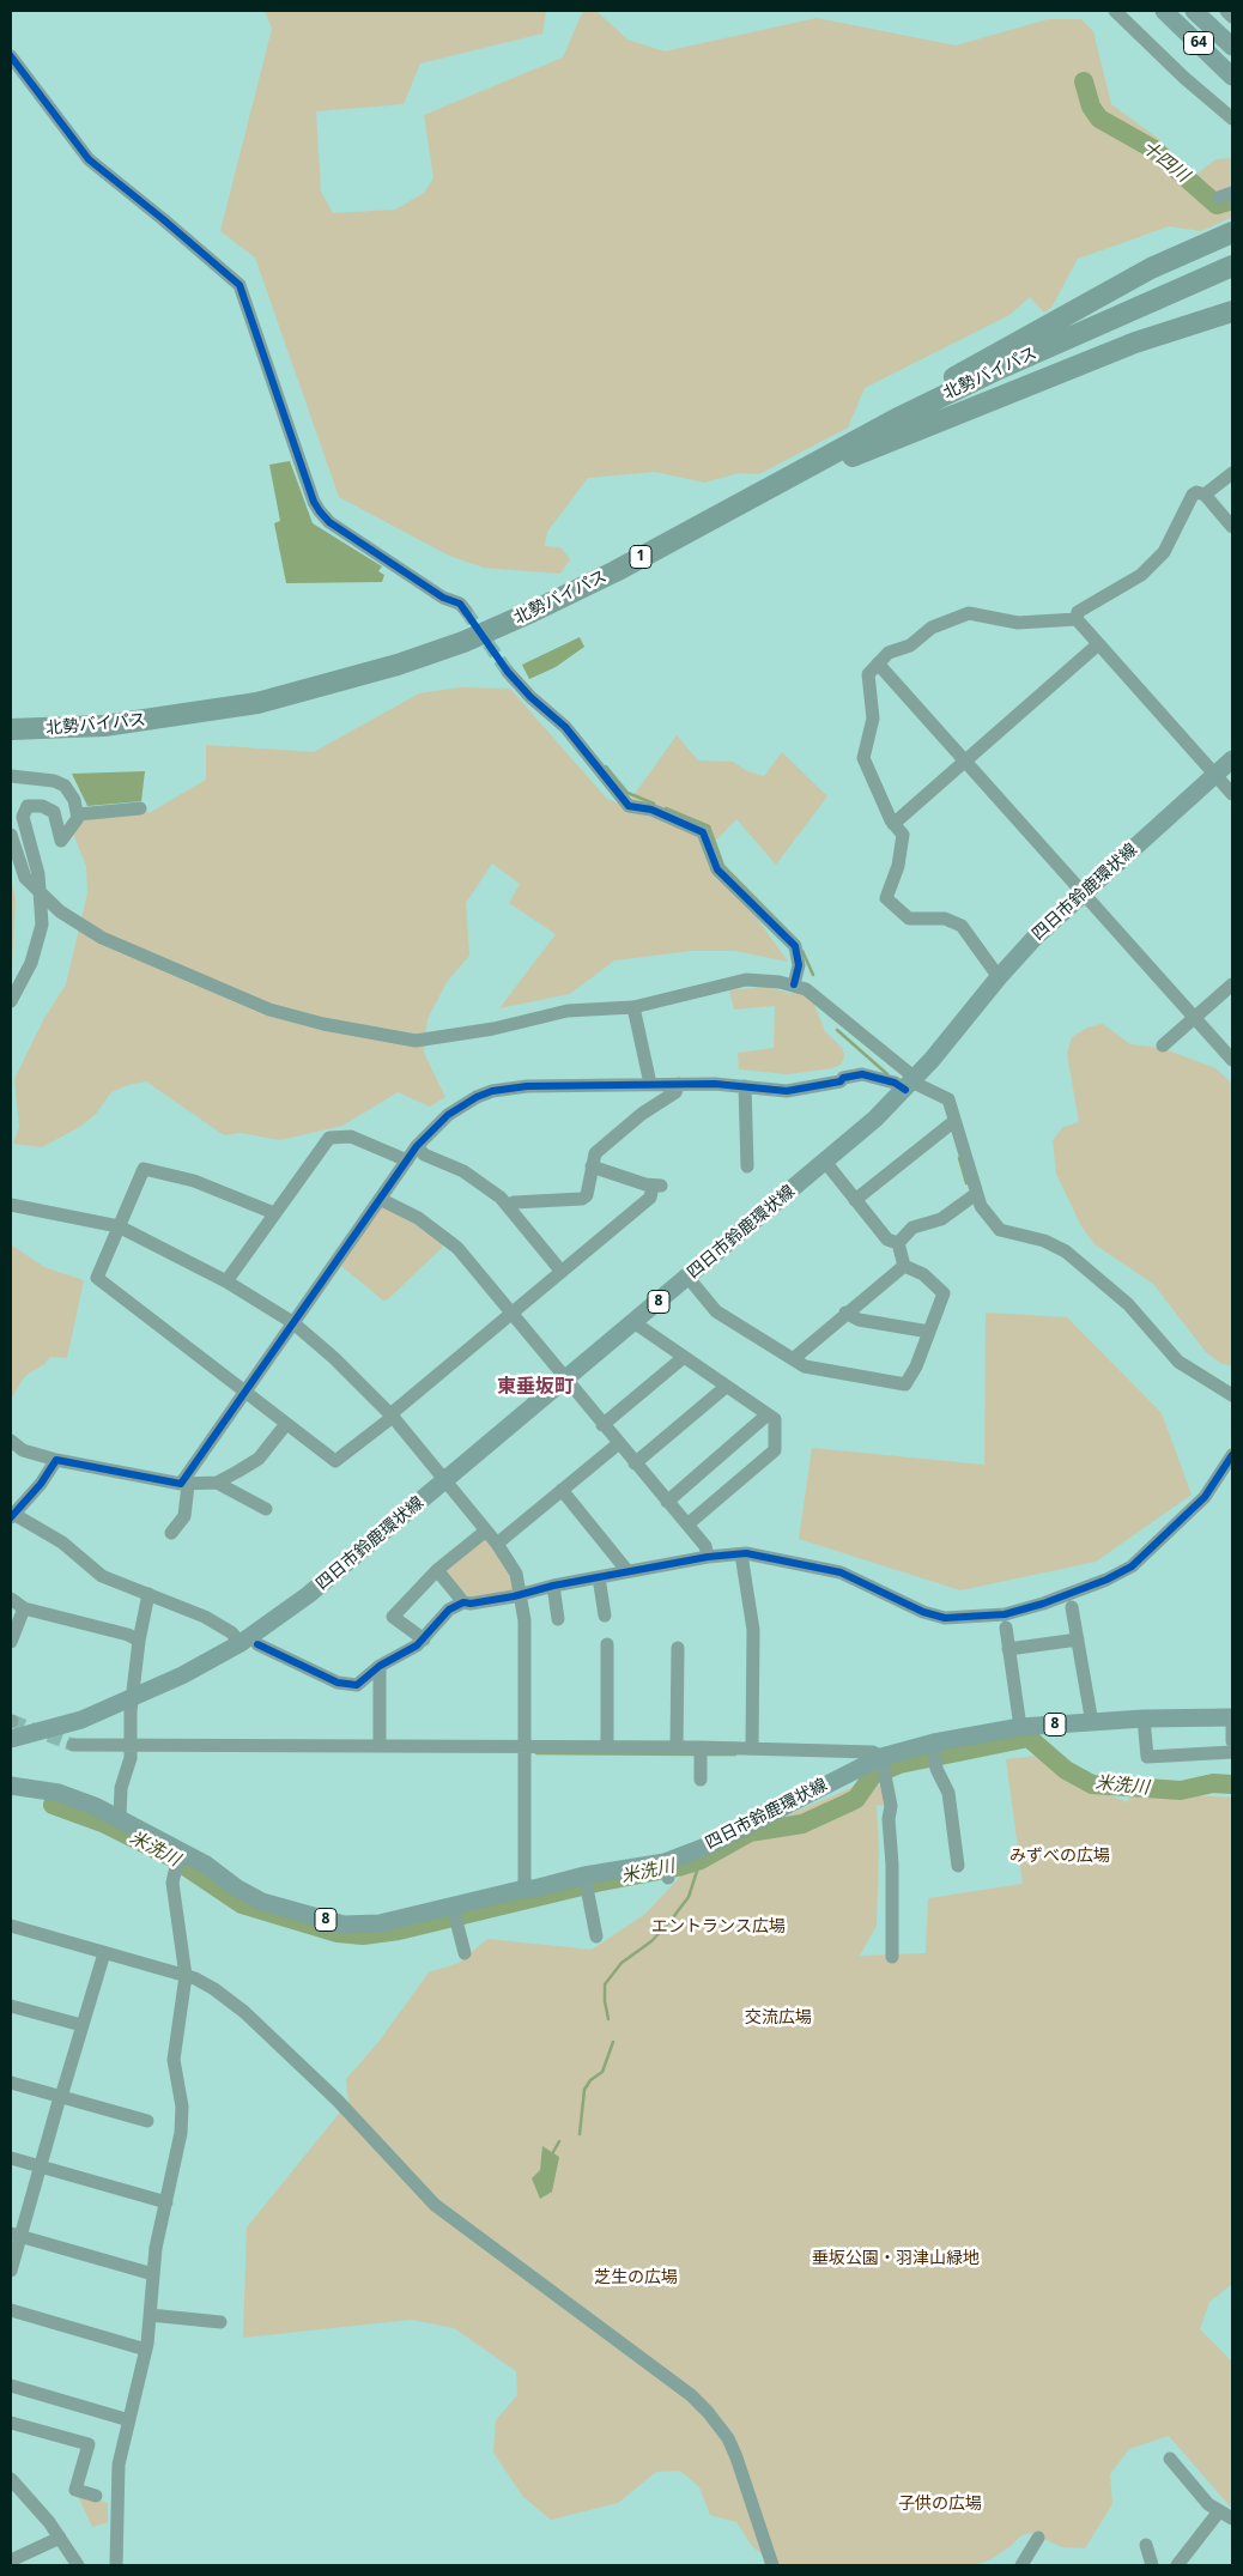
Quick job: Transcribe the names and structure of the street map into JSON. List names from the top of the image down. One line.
{"streets":{"highway":["北勢バイパス","1"],"main road":["64","四日市鈴鹿環状線","8"]},"crossings":[["北勢バイパス","1"]],"districts":["東垂坂町"],"water":["十四川","米洗川"],"parks":["みずべの広場","エントランス広場","交流広場","垂坂公園・羽津山緑地","芝生の広場","子供の広場"]}
